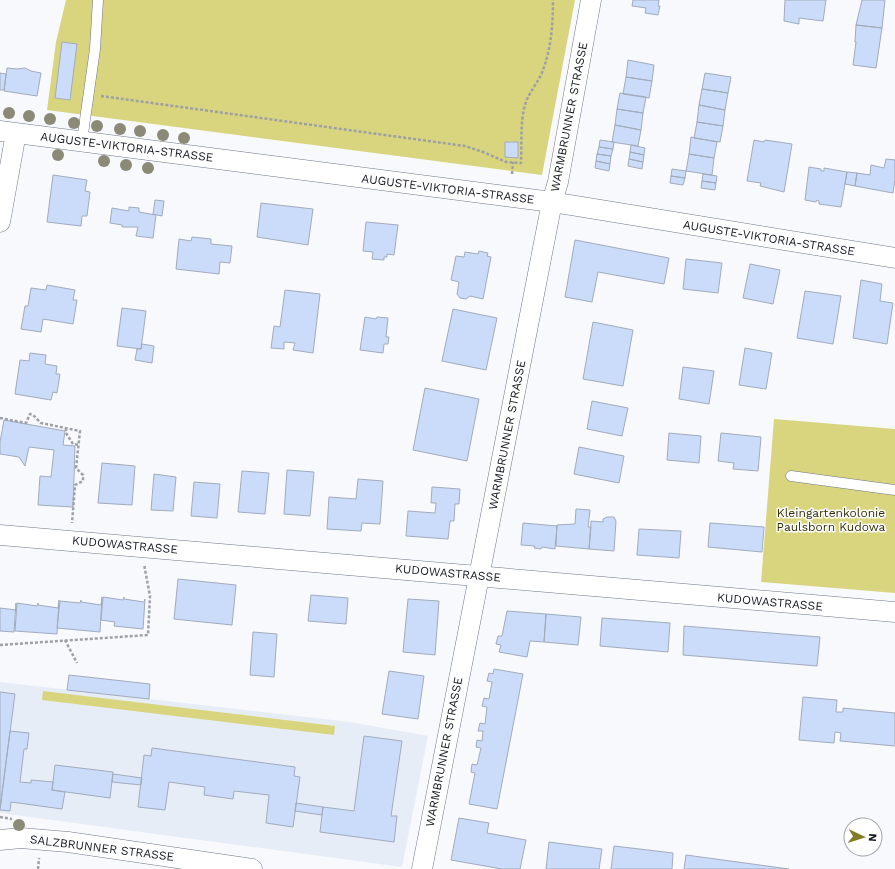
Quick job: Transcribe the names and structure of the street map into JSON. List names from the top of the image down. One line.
{"streets":{"street":["WARMBRUNNER STRASSE","AUGUSTE-VIKTORIA-STRASSE","KUDOWASTRASSE","SALZBRUNNER STRASSE"]},"crossings":[["WARMBRUNNER STRASSE","AUGUSTE-VIKTORIA-STRASSE"],["WARMBRUNNER STRASSE","KUDOWASTRASSE"]],"parks":["Kleingartenkolonie Paulsborn Kudowa"],"north":"right"}
